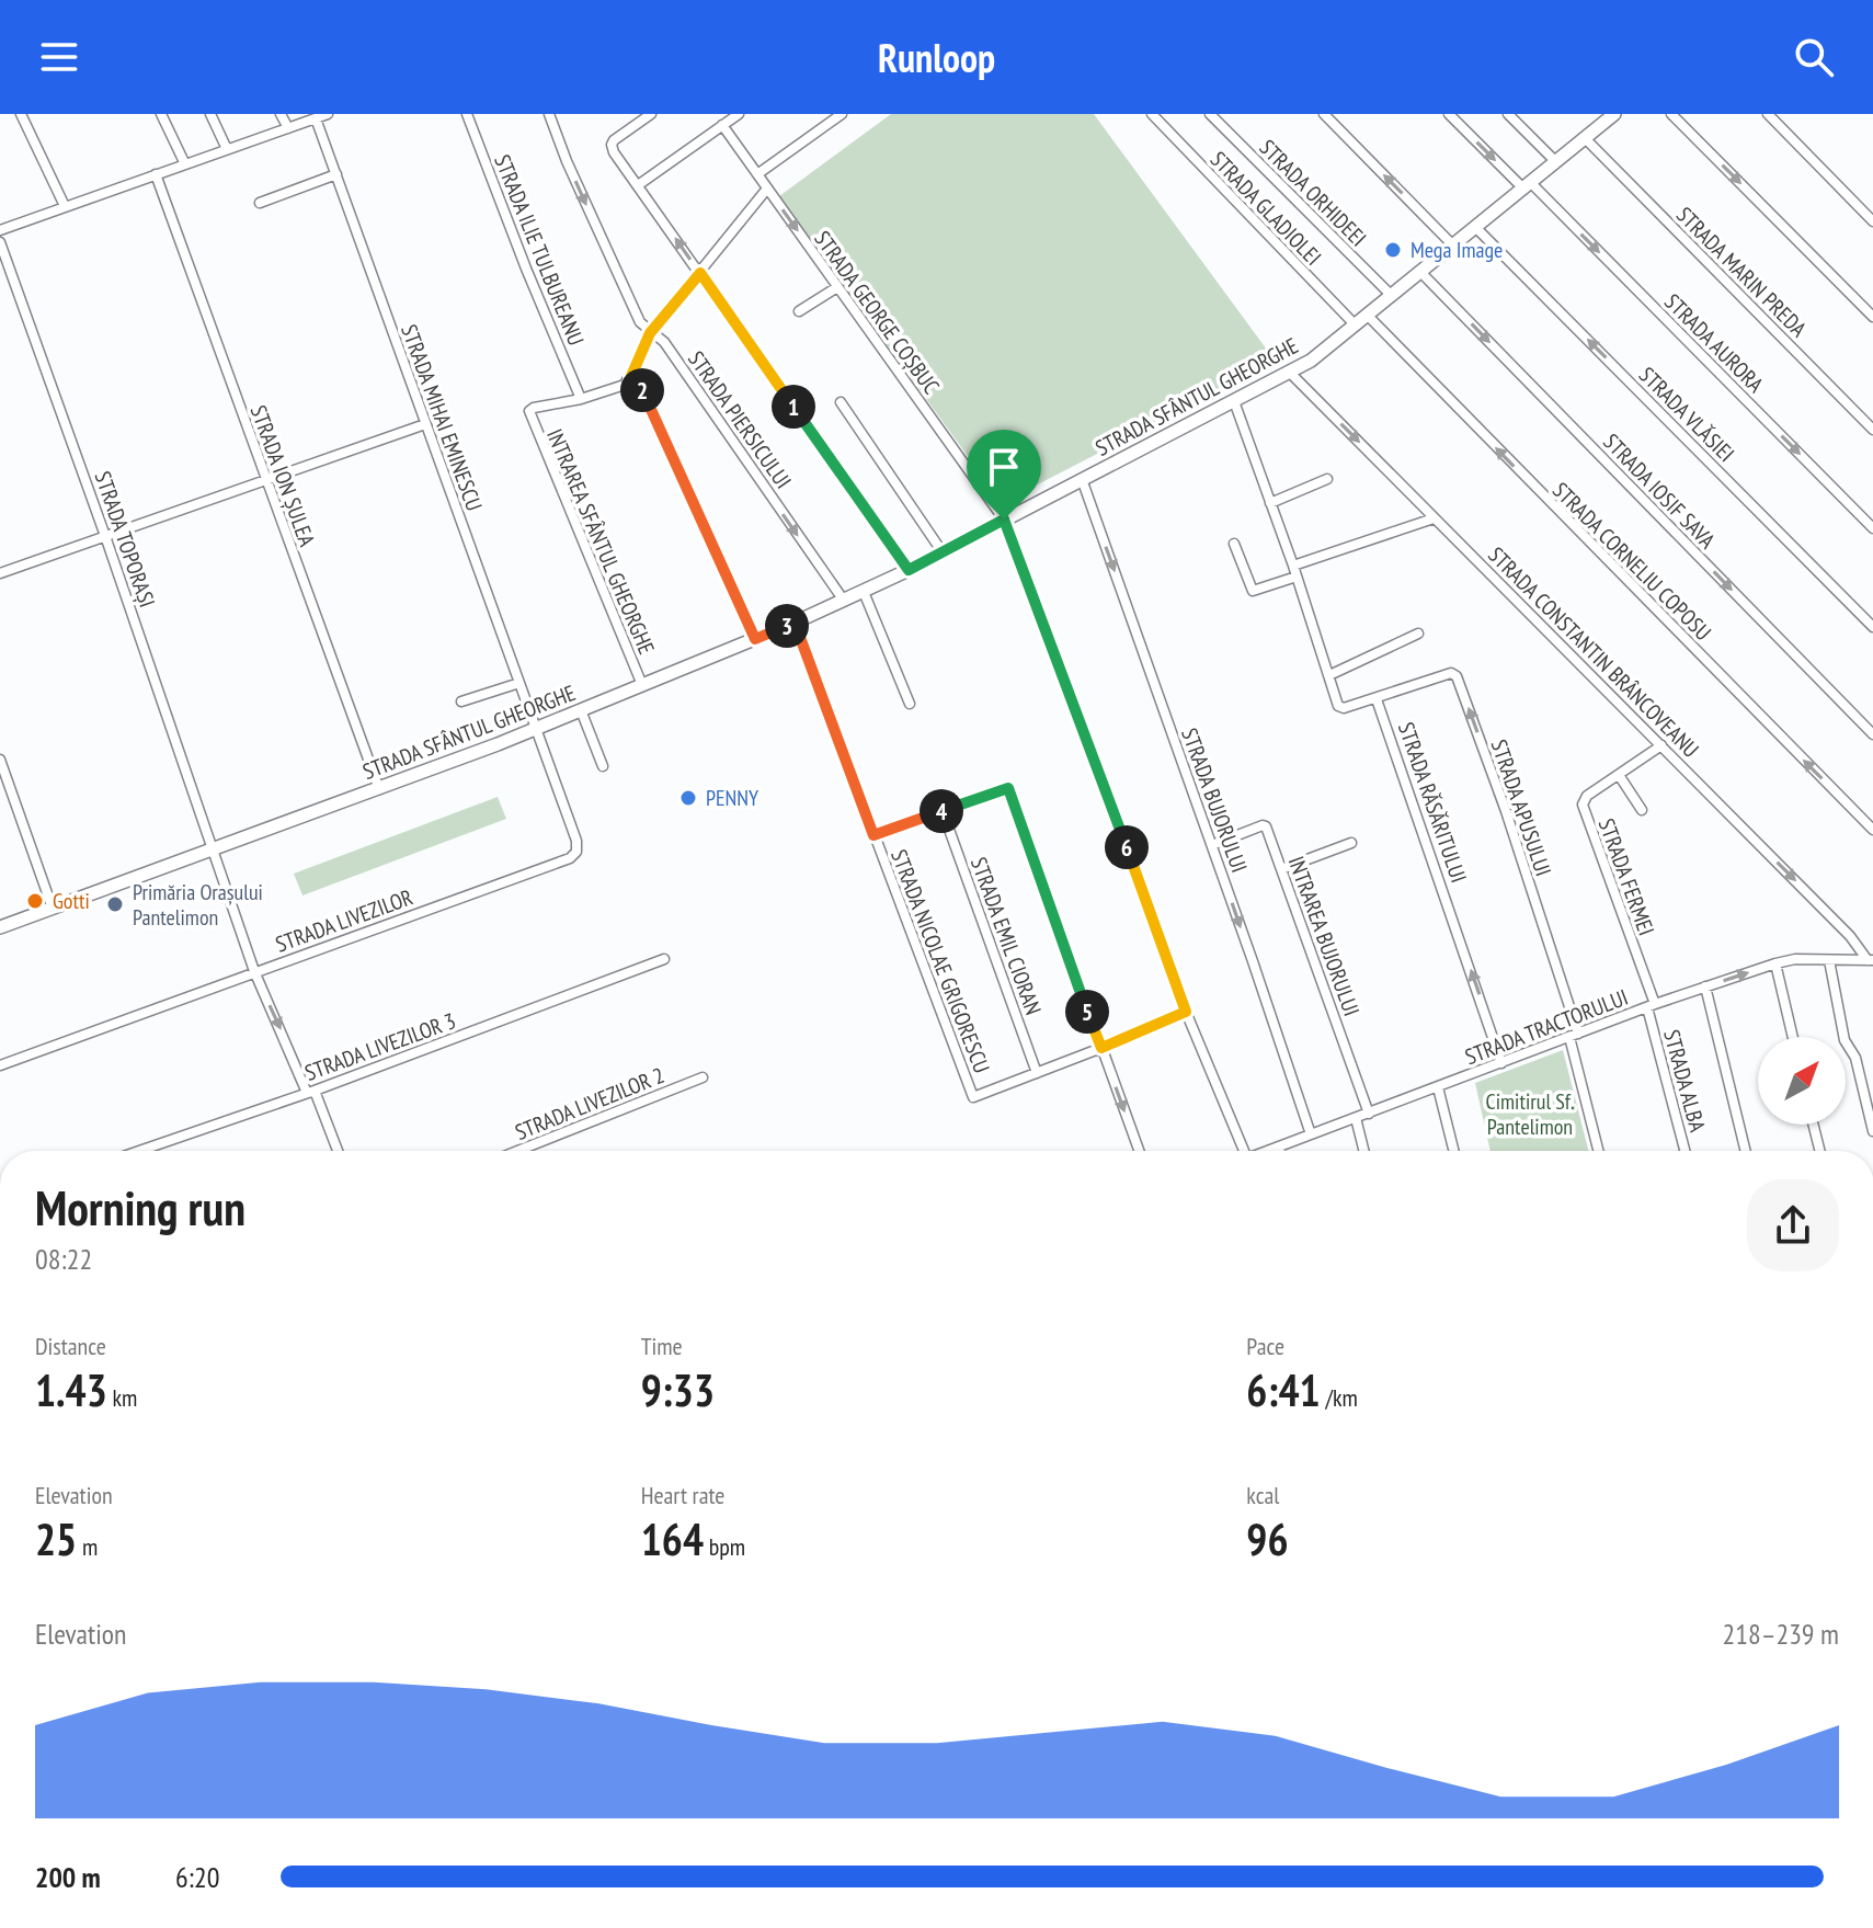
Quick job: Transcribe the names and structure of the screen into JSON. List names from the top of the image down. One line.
{"streets":{"street":["STRADA ORHIDEEI","STRADA GLADIOLEI","STRADA ILIE TULBUREANU","STRADA MARIN PREDA","STRADA GEORGE COȘBUC","STRADA AURORA","STRADA SFÂNTUL GHEORGHE","STRADA VLĂSIEI","STRADA MIHAI EMINESCU","STRADA PIERSICULUI","STRADA ION ȘULEA","STRADA IOSIF SAVA","STRADA TOPORAȘI","INTRAREA SFÂNTUL GHEORGHE","STRADA CORNELIU COPOSU","STRADA CONSTANTIN BRÂNCOVEANU","STRADA BUJORULUI","STRADA RĂSĂRITULUI","STRADA APUSULUI","STRADA FERMEI","STRADA LIVEZILOR","STRADA EMIL CIORAN","INTRAREA BUJORULUI","STRADA NICOLAE GRIGORESCU","STRADA TRACTORULUI","STRADA LIVEZILOR 3","STRADA ALBA","STRADA LIVEZILOR 2"]},"crossings":[["STRADA ORHIDEEI","STRADA SFÂNTUL GHEORGHE"],["STRADA GLADIOLEI","STRADA SFÂNTUL GHEORGHE"],["STRADA ILIE TULBUREANU","INTRAREA SFÂNTUL GHEORGHE"],["STRADA MARIN PREDA","STRADA SFÂNTUL GHEORGHE"],["STRADA GEORGE COȘBUC","STRADA SFÂNTUL GHEORGHE"],["STRADA GEORGE COȘBUC","STRADA NICOLAE GRIGORESCU"],["STRADA AURORA","STRADA SFÂNTUL GHEORGHE"],["STRADA SFÂNTUL GHEORGHE","STRADA VLĂSIEI"],["STRADA SFÂNTUL GHEORGHE","STRADA MIHAI EMINESCU"],["STRADA SFÂNTUL GHEORGHE","STRADA PIERSICULUI"],["STRADA SFÂNTUL GHEORGHE","STRADA ION ȘULEA"],["STRADA SFÂNTUL GHEORGHE","STRADA IOSIF SAVA"],["STRADA SFÂNTUL GHEORGHE","STRADA TOPORAȘI"],["STRADA SFÂNTUL GHEORGHE","INTRAREA SFÂNTUL GHEORGHE"],["STRADA SFÂNTUL GHEORGHE","STRADA CORNELIU COPOSU"],["STRADA SFÂNTUL GHEORGHE","STRADA CONSTANTIN BRÂNCOVEANU"],["STRADA SFÂNTUL GHEORGHE","STRADA BUJORULUI"],["STRADA SFÂNTUL GHEORGHE","STRADA RĂSĂRITULUI"],["STRADA SFÂNTUL GHEORGHE","STRADA LIVEZILOR"],["STRADA SFÂNTUL GHEORGHE","STRADA NICOLAE GRIGORESCU"],["STRADA MIHAI EMINESCU","STRADA LIVEZILOR"],["STRADA TOPORAȘI","STRADA LIVEZILOR"],["STRADA TOPORAȘI","STRADA LIVEZILOR 3"],["STRADA CONSTANTIN BRÂNCOVEANU","STRADA FERMEI"],["STRADA CONSTANTIN BRÂNCOVEANU","STRADA TRACTORULUI"],["STRADA BUJORULUI","INTRAREA BUJORULUI"],["STRADA BUJORULUI","STRADA TRACTORULUI"],["STRADA RĂSĂRITULUI","STRADA APUSULUI"],["STRADA RĂSĂRITULUI","STRADA TRACTORULUI"],["STRADA APUSULUI","STRADA TRACTORULUI"],["STRADA FERMEI","STRADA TRACTORULUI"],["STRADA FERMEI","STRADA ALBA"],["STRADA EMIL CIORAN","STRADA NICOLAE GRIGORESCU"],["INTRAREA BUJORULUI","STRADA TRACTORULUI"],["STRADA TRACTORULUI","STRADA ALBA"]],"one_way":["STRADA AURORA","STRADA VLĂSIEI","STRADA IOSIF SAVA","STRADA CORNELIU COPOSU","STRADA CONSTANTIN BRÂNCOVEANU","STRADA BUJORULUI","STRADA RĂSĂRITULUI","STRADA APUSULUI"],"parks":["Cimitirul Sf. Pantelimon"],"places":["Mega Image","PENNY","Gotti","Primăria Orașului Pantelimon"],"north":"top right","page":{"header":"Runloop","pins":["2","1","3","4","6","5"],"heading":["Morning run","08:22"],"stats":[["Distance","1.43 km"],["Time","9:33"],["Pace","6:41 /km"],["Elevation","25 m"],["Heart rate","164 bpm"],["kcal","96"]],"chart":["Elevation","218–239 m"],"list":[{"name":"200 m","note":"6:20"}]}}
